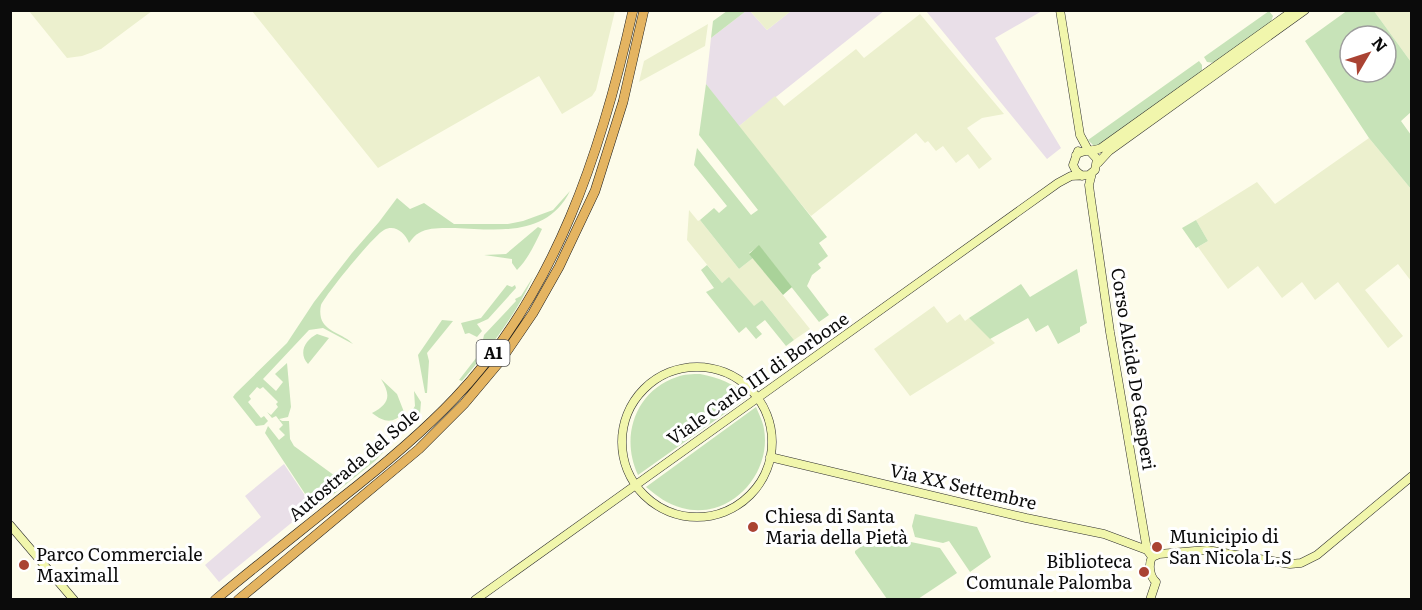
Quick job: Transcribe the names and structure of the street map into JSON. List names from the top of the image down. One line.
{"streets":{"highway":["A1","Autostrada del Sole"],"street":["Corso Alcide De Gasperi","Viale Carlo III di Borbone","Via XX Settembre"]},"crossings":[["Corso Alcide De Gasperi","Viale Carlo III di Borbone"],["Corso Alcide De Gasperi","Via XX Settembre"]],"places":["Chiesa di Santa Maria della Pietà","Municipio di San Nicola L.S","Parco Commerciale Maximall","Biblioteca Comunale Palomba"],"north":"top right"}
